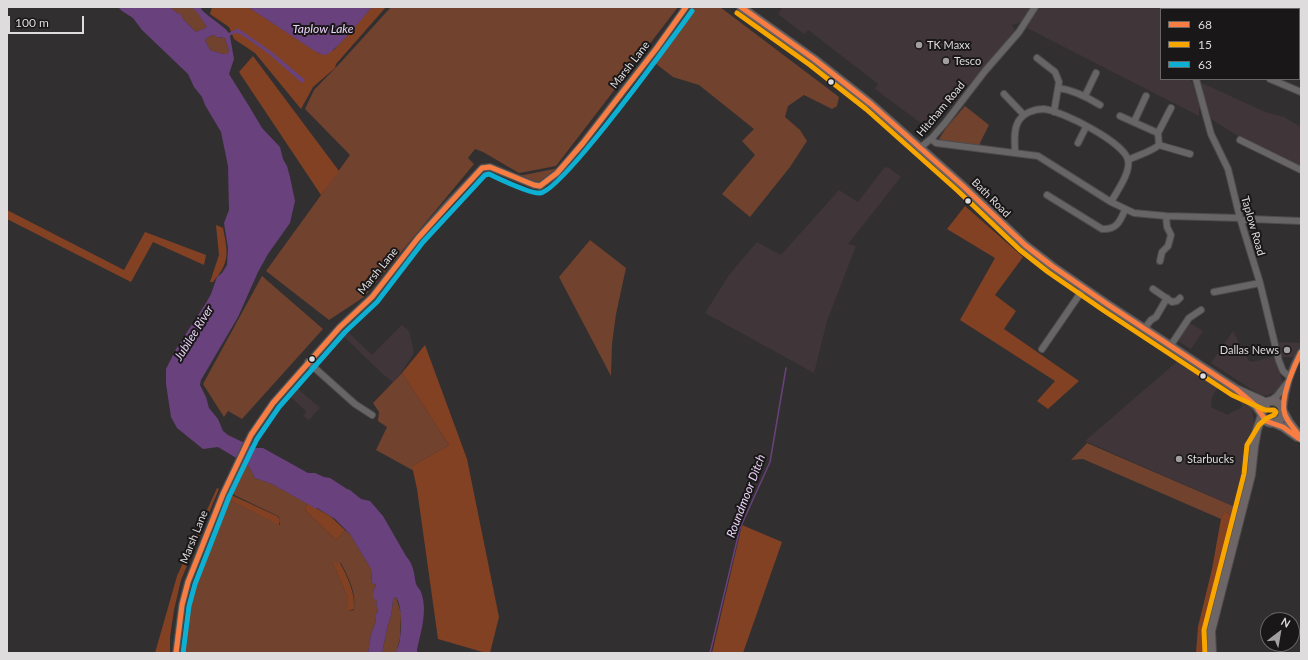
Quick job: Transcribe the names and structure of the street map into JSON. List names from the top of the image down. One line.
{"streets":{"main road":["Bath Road"],"street":["Marsh Lane","Hitcham Road","Taplow Road"]},"crossings":[["Hitcham Road","Bath Road"]],"water":["Taplow Lake","Jubilee River","Roundmoor Ditch"],"places":["TK Maxx","Tesco","Dallas News","Starbucks"],"lines":["transit line 68","transit line 63","transit line 15"],"legend":["68","15","63"],"scale_bar":"100 m","north":"top right"}
